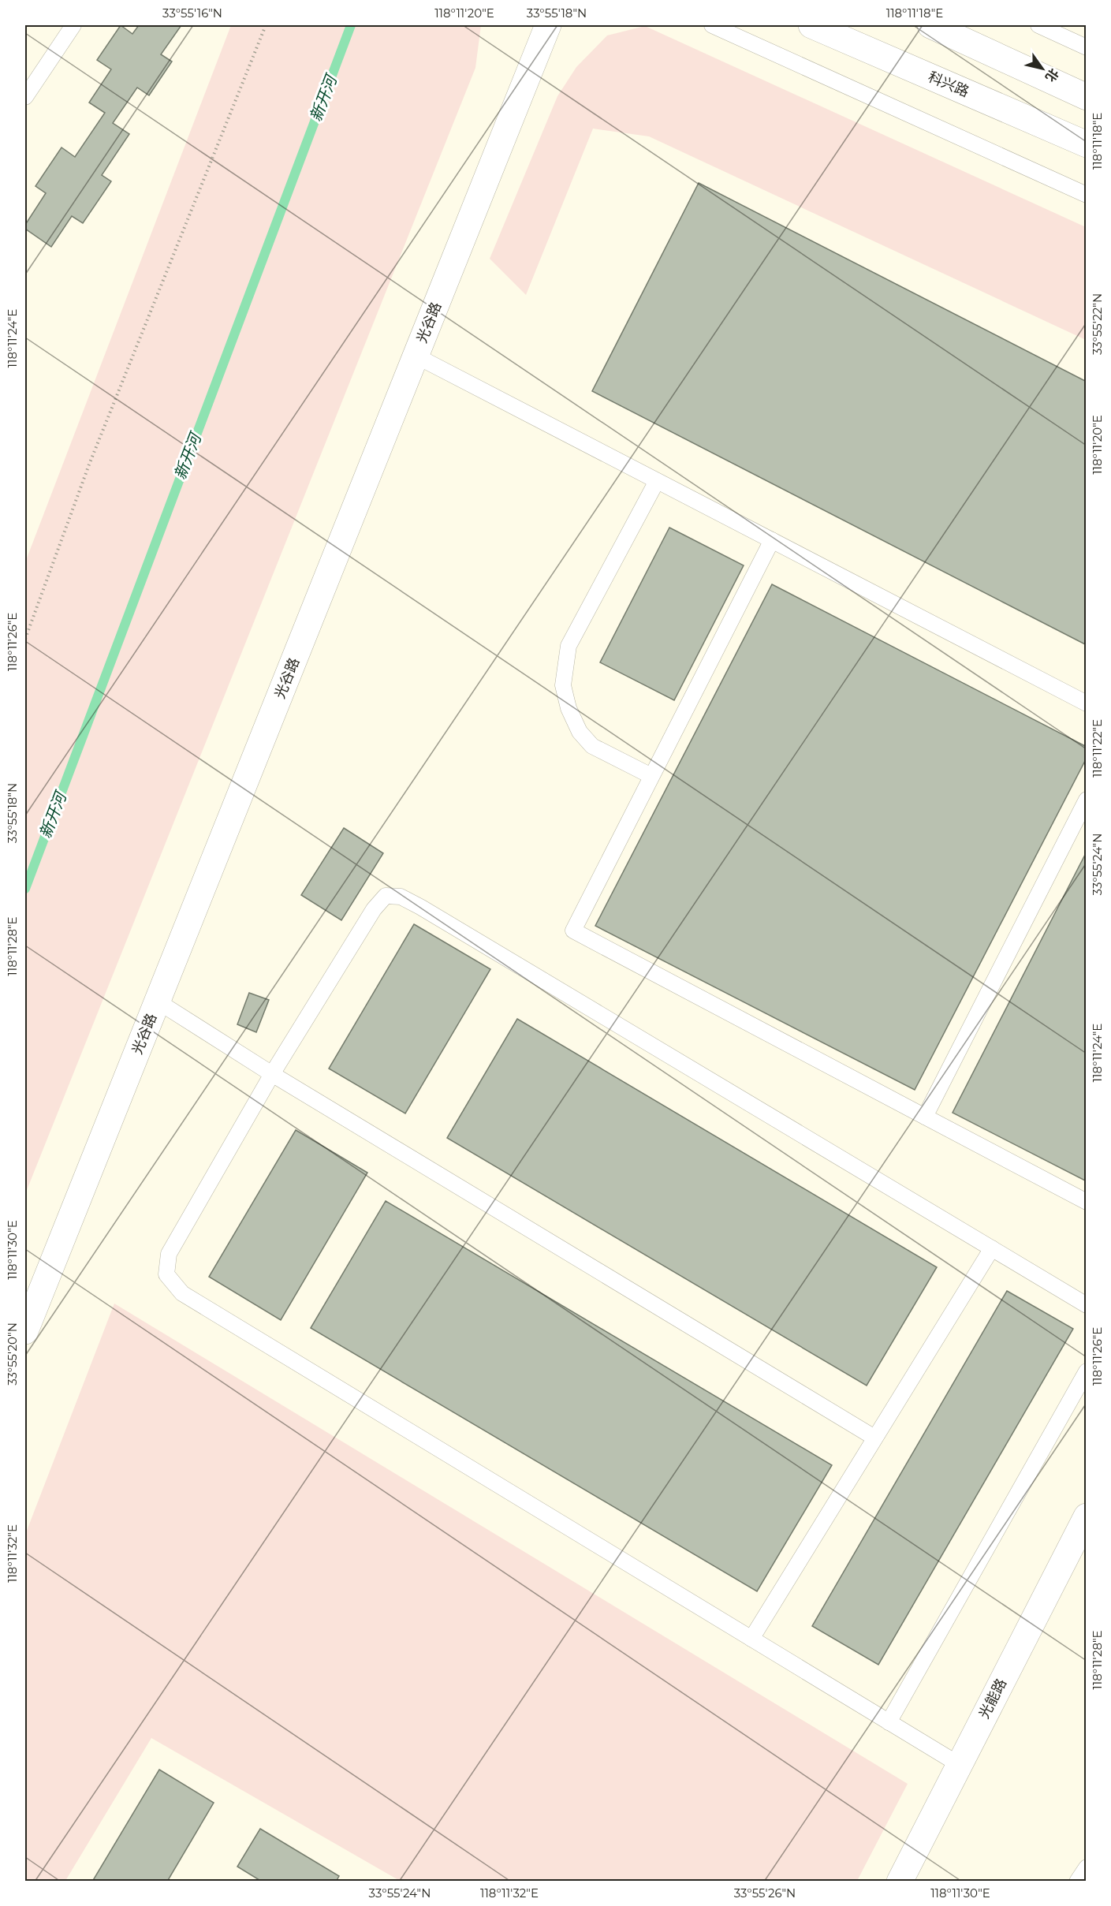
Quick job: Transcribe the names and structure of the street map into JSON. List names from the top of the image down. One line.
{"streets":{"street":["科兴路","光谷路","光能路"]},"water":["新开河"],"north":"bottom right","coordinates":["33°55'16\"N","118°11'20\"E","33°55'18\"N","118°11'18\"E","33°55'22\"N","118°11'24\"E","118°11'26\"E","118°11'22\"E","33°55'24\"N","118°11'28\"E","118°11'30\"E","33°55'20\"N","118°11'32\"E","33°55'26\"N"]}
